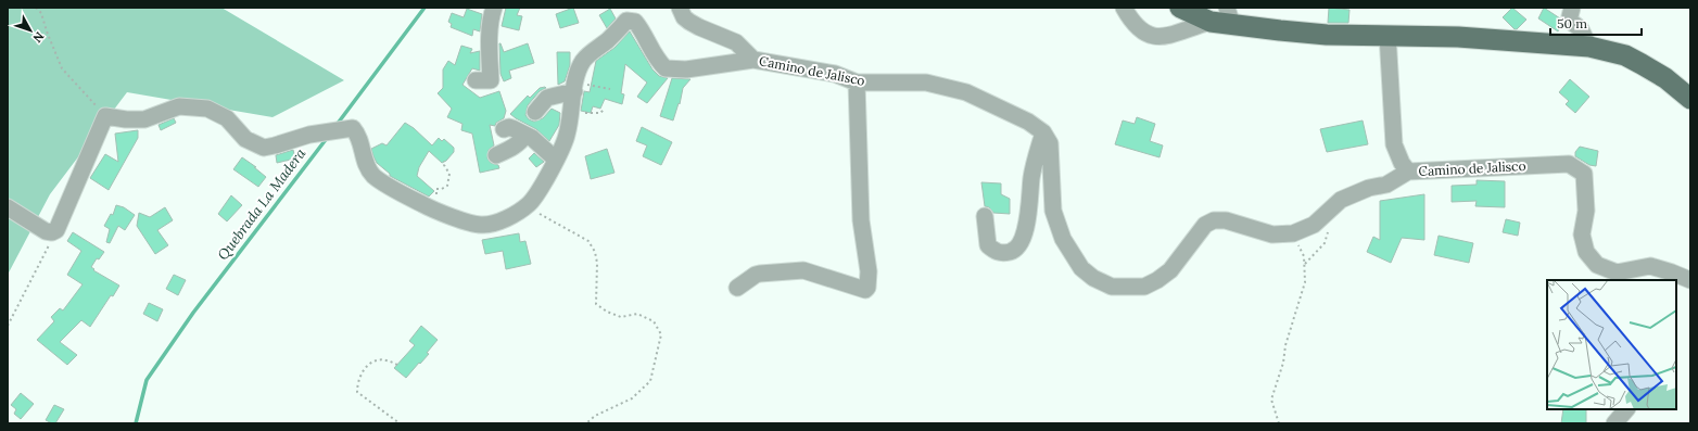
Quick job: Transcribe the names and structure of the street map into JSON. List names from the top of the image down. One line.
{"streets":{"street":["Camino de Jalisco"]},"water":["Quebrada La Madera"],"scale_bar":"50 m","north":"bottom right"}
